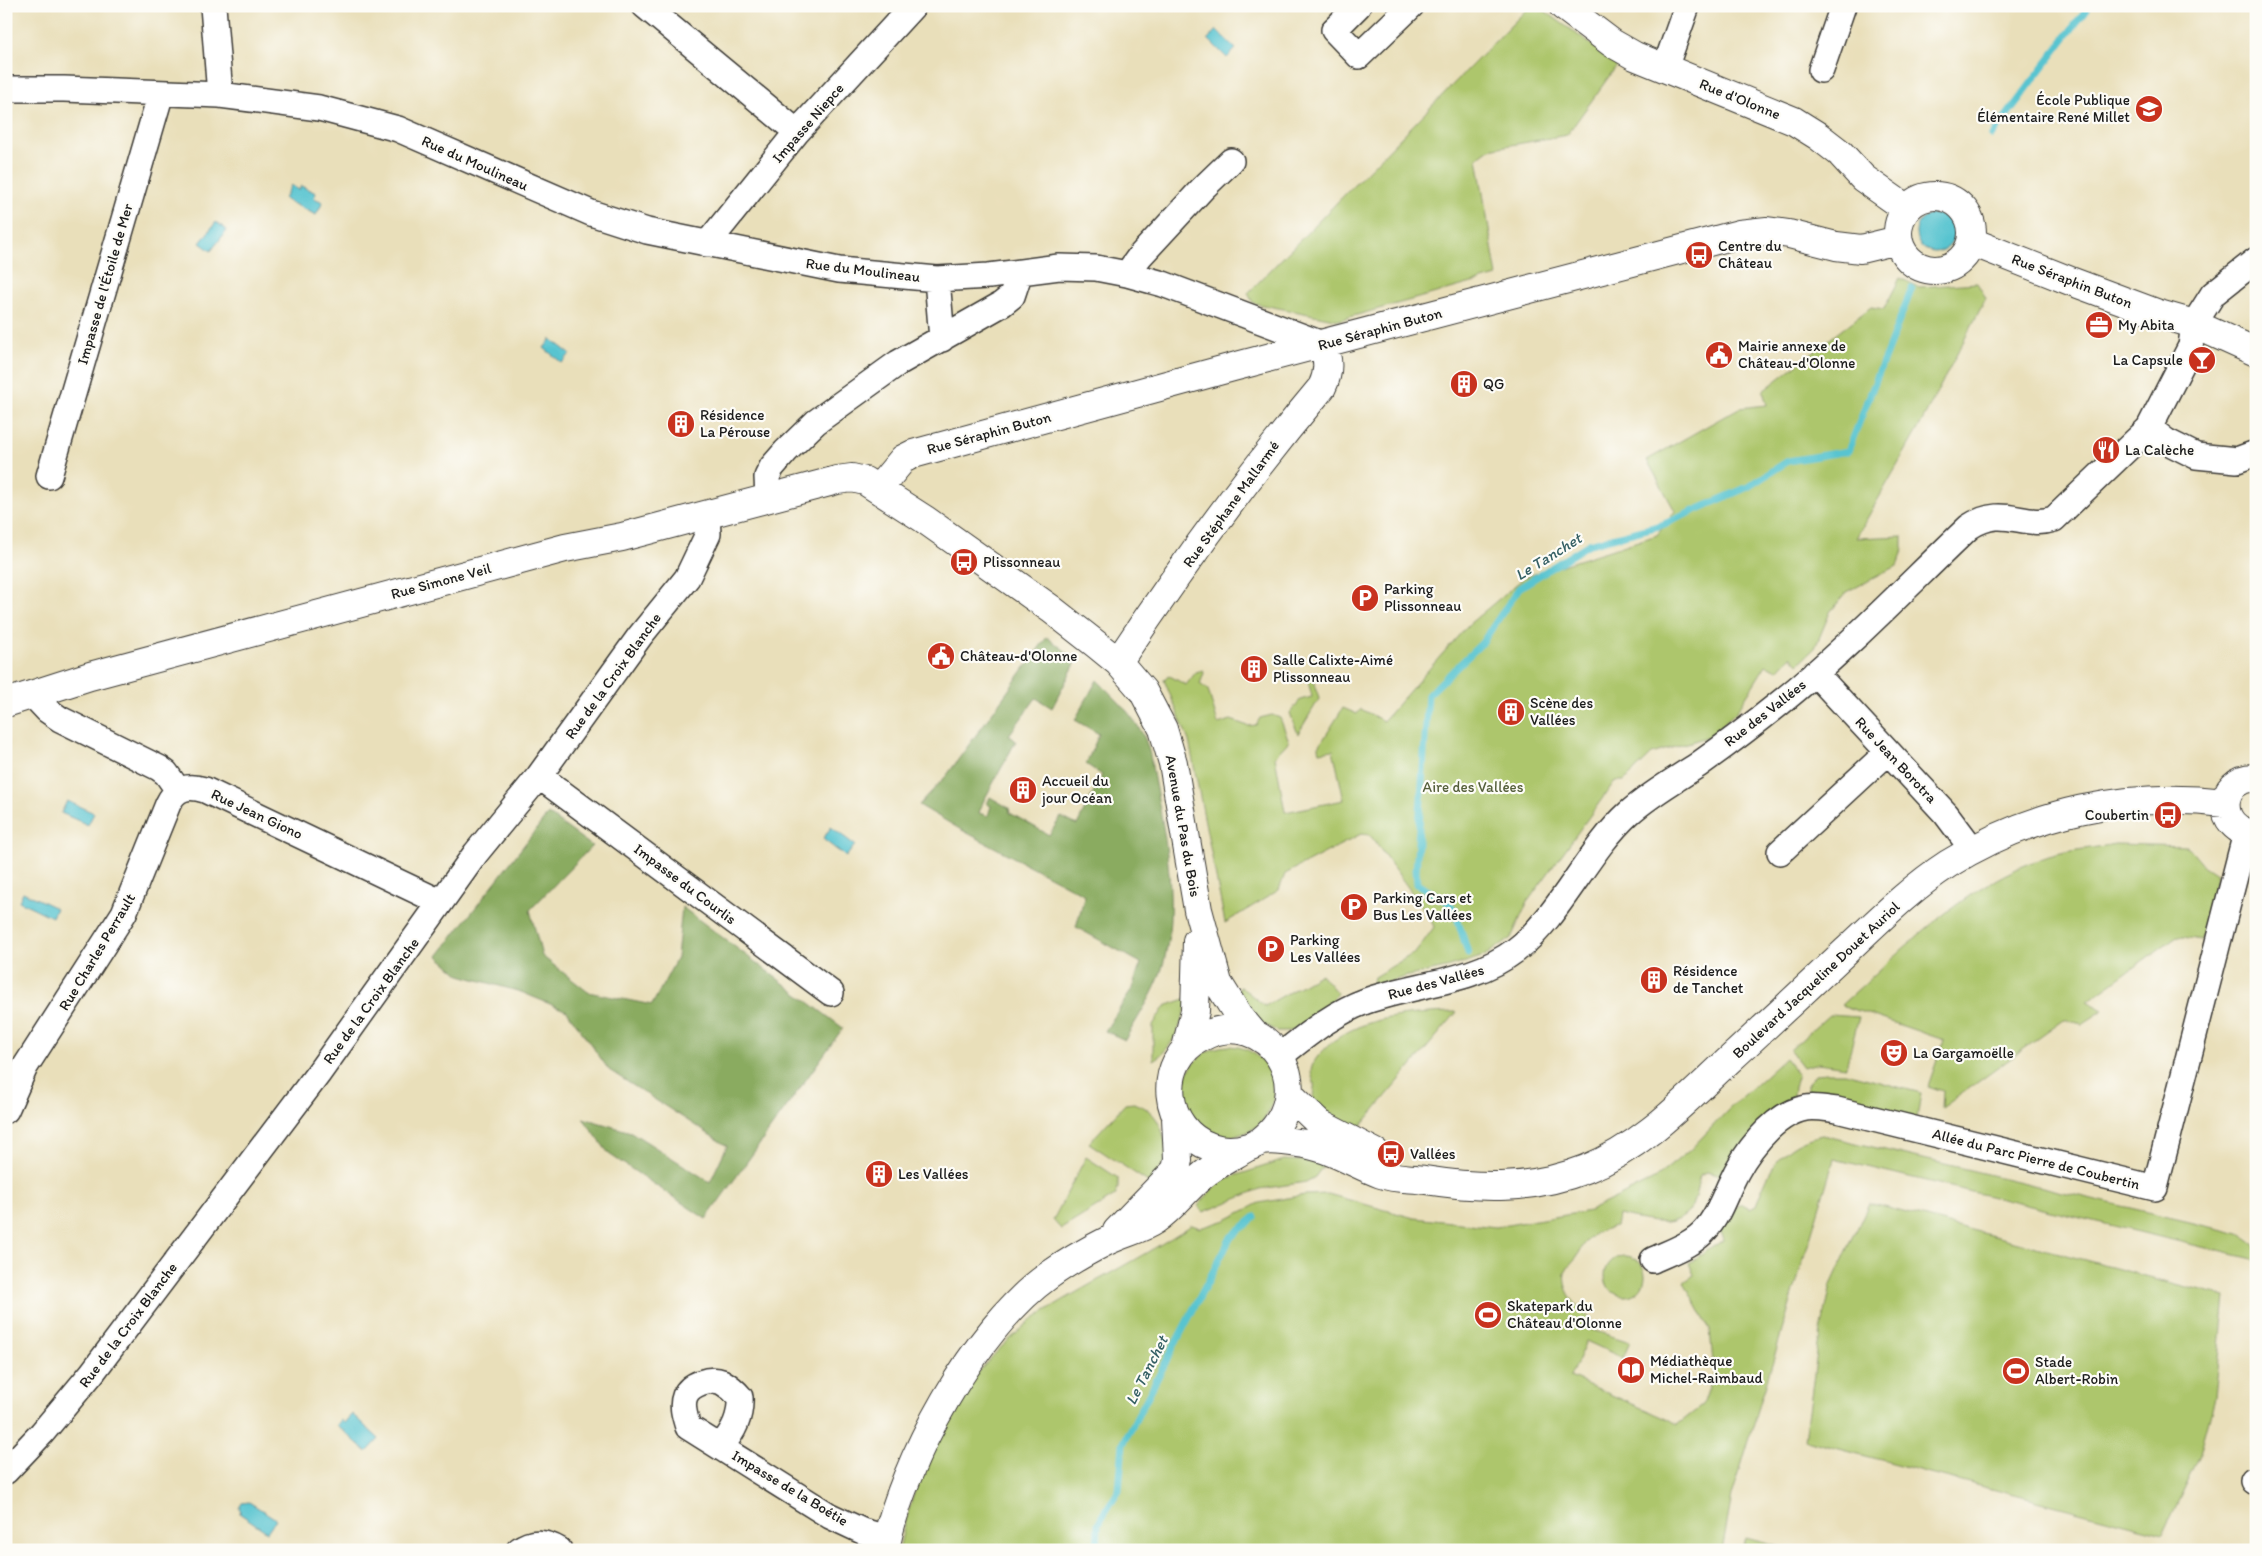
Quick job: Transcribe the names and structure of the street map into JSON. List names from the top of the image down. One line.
{"streets":{"main road":["Rue d'Olonne","Rue Séraphin Buton","Rue Stéphane Mallarmé","Rue Simone Veil","Avenue du Pas du Bois","Boulevard Jacqueline Douet Auriol"],"street":["Impasse Niepce","Rue du Moulineau","Impasse de l'Étoile de Mer","Rue de la Croix Blanche","Rue des Vallées","Rue Jean Borotra","Rue Jean Giono","Impasse du Courlis","Rue Charles Perrault","Allée du Parc Pierre de Coubertin","Impasse de la Boétie"]},"crossings":[["Rue d'Olonne","Rue Séraphin Buton"],["Impasse Niepce","Rue du Moulineau"],["Rue du Moulineau","Rue Séraphin Buton"],["Rue du Moulineau","Impasse de l'Étoile de Mer"],["Rue du Moulineau","Rue Stéphane Mallarmé"],["Rue Séraphin Buton","Rue Stéphane Mallarmé"],["Rue Séraphin Buton","Rue Simone Veil"],["Rue Séraphin Buton","Rue des Vallées"],["Rue Séraphin Buton","Avenue du Pas du Bois"],["Rue Stéphane Mallarmé","Avenue du Pas du Bois"],["Rue Simone Veil","Rue de la Croix Blanche"],["Rue Simone Veil","Avenue du Pas du Bois"],["Rue de la Croix Blanche","Rue Jean Giono"],["Rue de la Croix Blanche","Impasse du Courlis"],["Rue des Vallées","Rue Jean Borotra"],["Rue des Vallées","Avenue du Pas du Bois"],["Rue des Vallées","Boulevard Jacqueline Douet Auriol"],["Rue Jean Borotra","Boulevard Jacqueline Douet Auriol"],["Rue Jean Giono","Rue Charles Perrault"],["Avenue du Pas du Bois","Boulevard Jacqueline Douet Auriol"]],"water":["Le Tanchet"],"parks":["Aire des Vallées"],"places":{"school or university":["École Publique Élémentaire René Millet"],"bus stop":["Centre du Château","Plissonneau","Coubertin","Vallées"],"office":["My Abita"],"public building":["Mairie annexe de Château-d'Olonne","Château-d'Olonne"],"bar":["La Capsule"],"building":["QG","Résidence La Pérouse","Salle Calixte-Aimé Plissonneau","Scène des Vallées","Accueil du jour Océan","Résidence de Tanchet","Les Vallées"],"restaurant":["La Calèche"],"parking":["Parking Plissonneau","Parking Cars et Bus Les Vallées","Parking Les Vallées"],"theatre":["La Gargamoëlle"],"sports":["Skatepark du Château d'Olonne","Stade Albert-Robin"],"library":["Médiathèque Michel-Raimbaud"]}}
